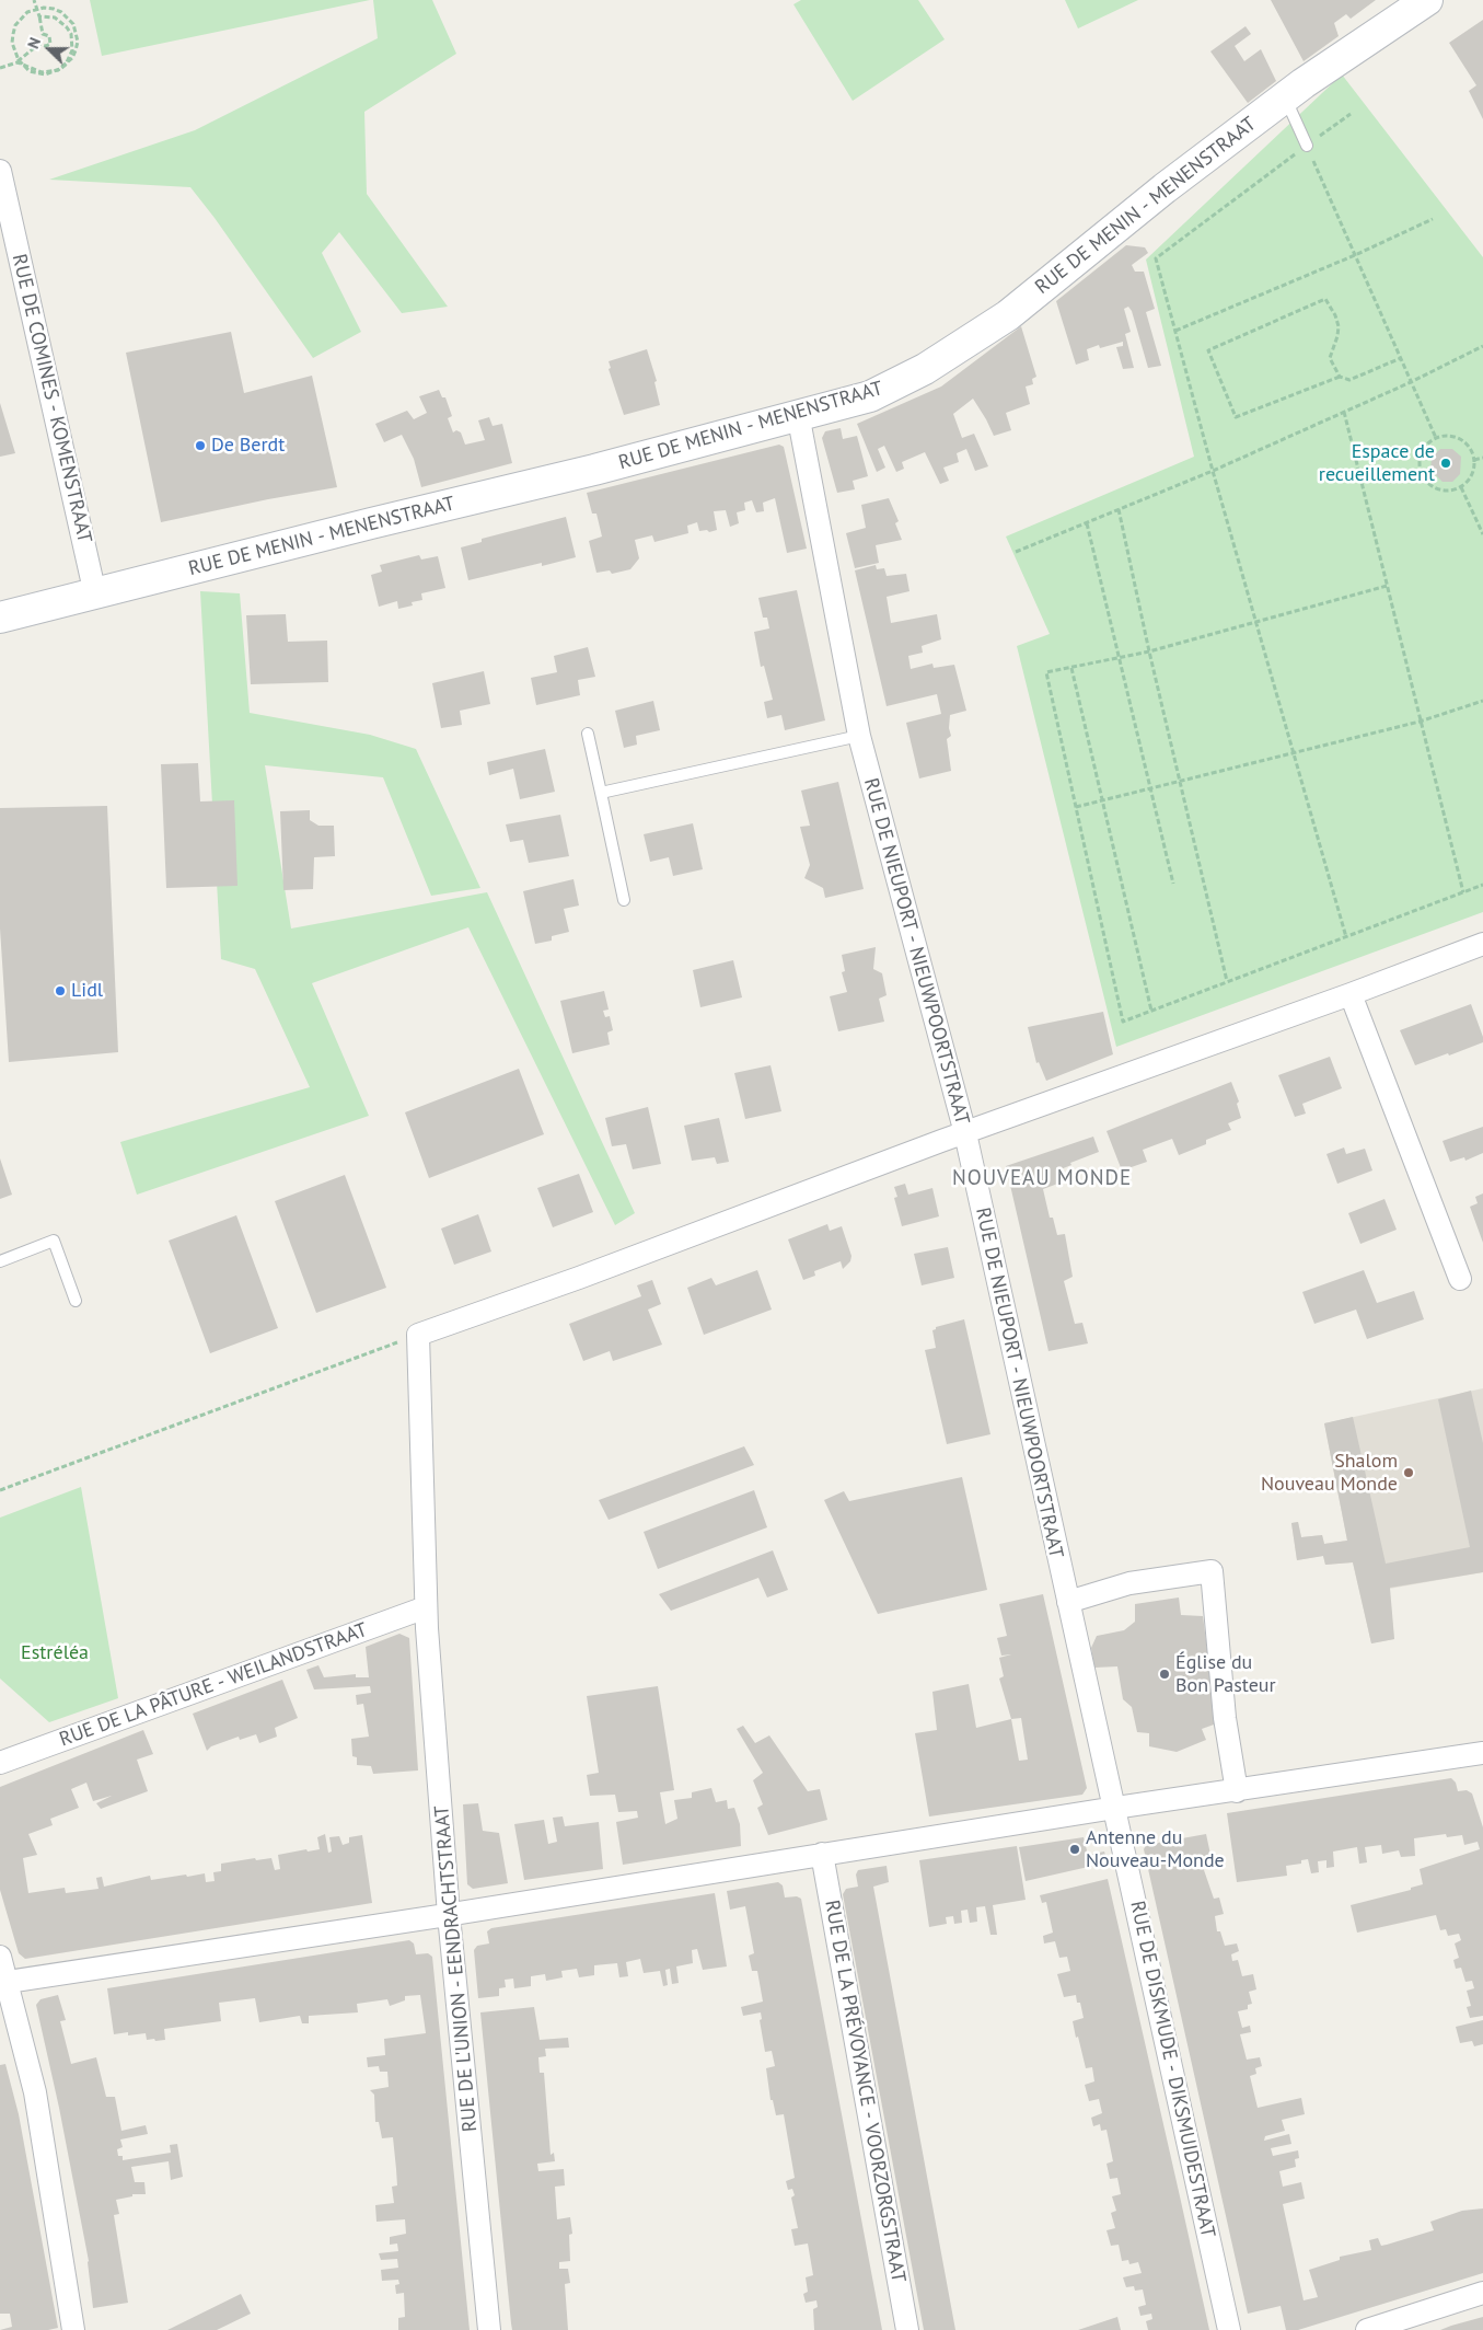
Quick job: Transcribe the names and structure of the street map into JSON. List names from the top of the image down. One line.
{"streets":{"street":["RUE DE MENIN - MENENSTRAAT","RUE DE COMINES - KOMENSTRAAT","RUE DE NIEUPORT - NIEUWPOORTSTRAAT","RUE DE LA PÂTURE - WEILANDSTRAAT","RUE DE L'UNION - EENDRACHTSTRAAT","RUE DE DISKMUDE - DIKSMUIDESTRAAT","RUE DE LA PRÉVOYANCE - VOORZORGSTRAAT"]},"crossings":[["RUE DE MENIN - MENENSTRAAT","RUE DE COMINES - KOMENSTRAAT"],["RUE DE MENIN - MENENSTRAAT","RUE DE NIEUPORT - NIEUWPOORTSTRAAT"],["RUE DE NIEUPORT - NIEUWPOORTSTRAAT","RUE DE DISKMUDE - DIKSMUIDESTRAAT"],["RUE DE LA PÂTURE - WEILANDSTRAAT","RUE DE L'UNION - EENDRACHTSTRAAT"]],"districts":["NOUVEAU MONDE"],"parks":["Estréléa"],"places":["De Berdt","Espace de recueillement","Lidl","Shalom Nouveau Monde","Église du Bon Pasteur","Antenne du Nouveau-Monde"],"north":"left"}
